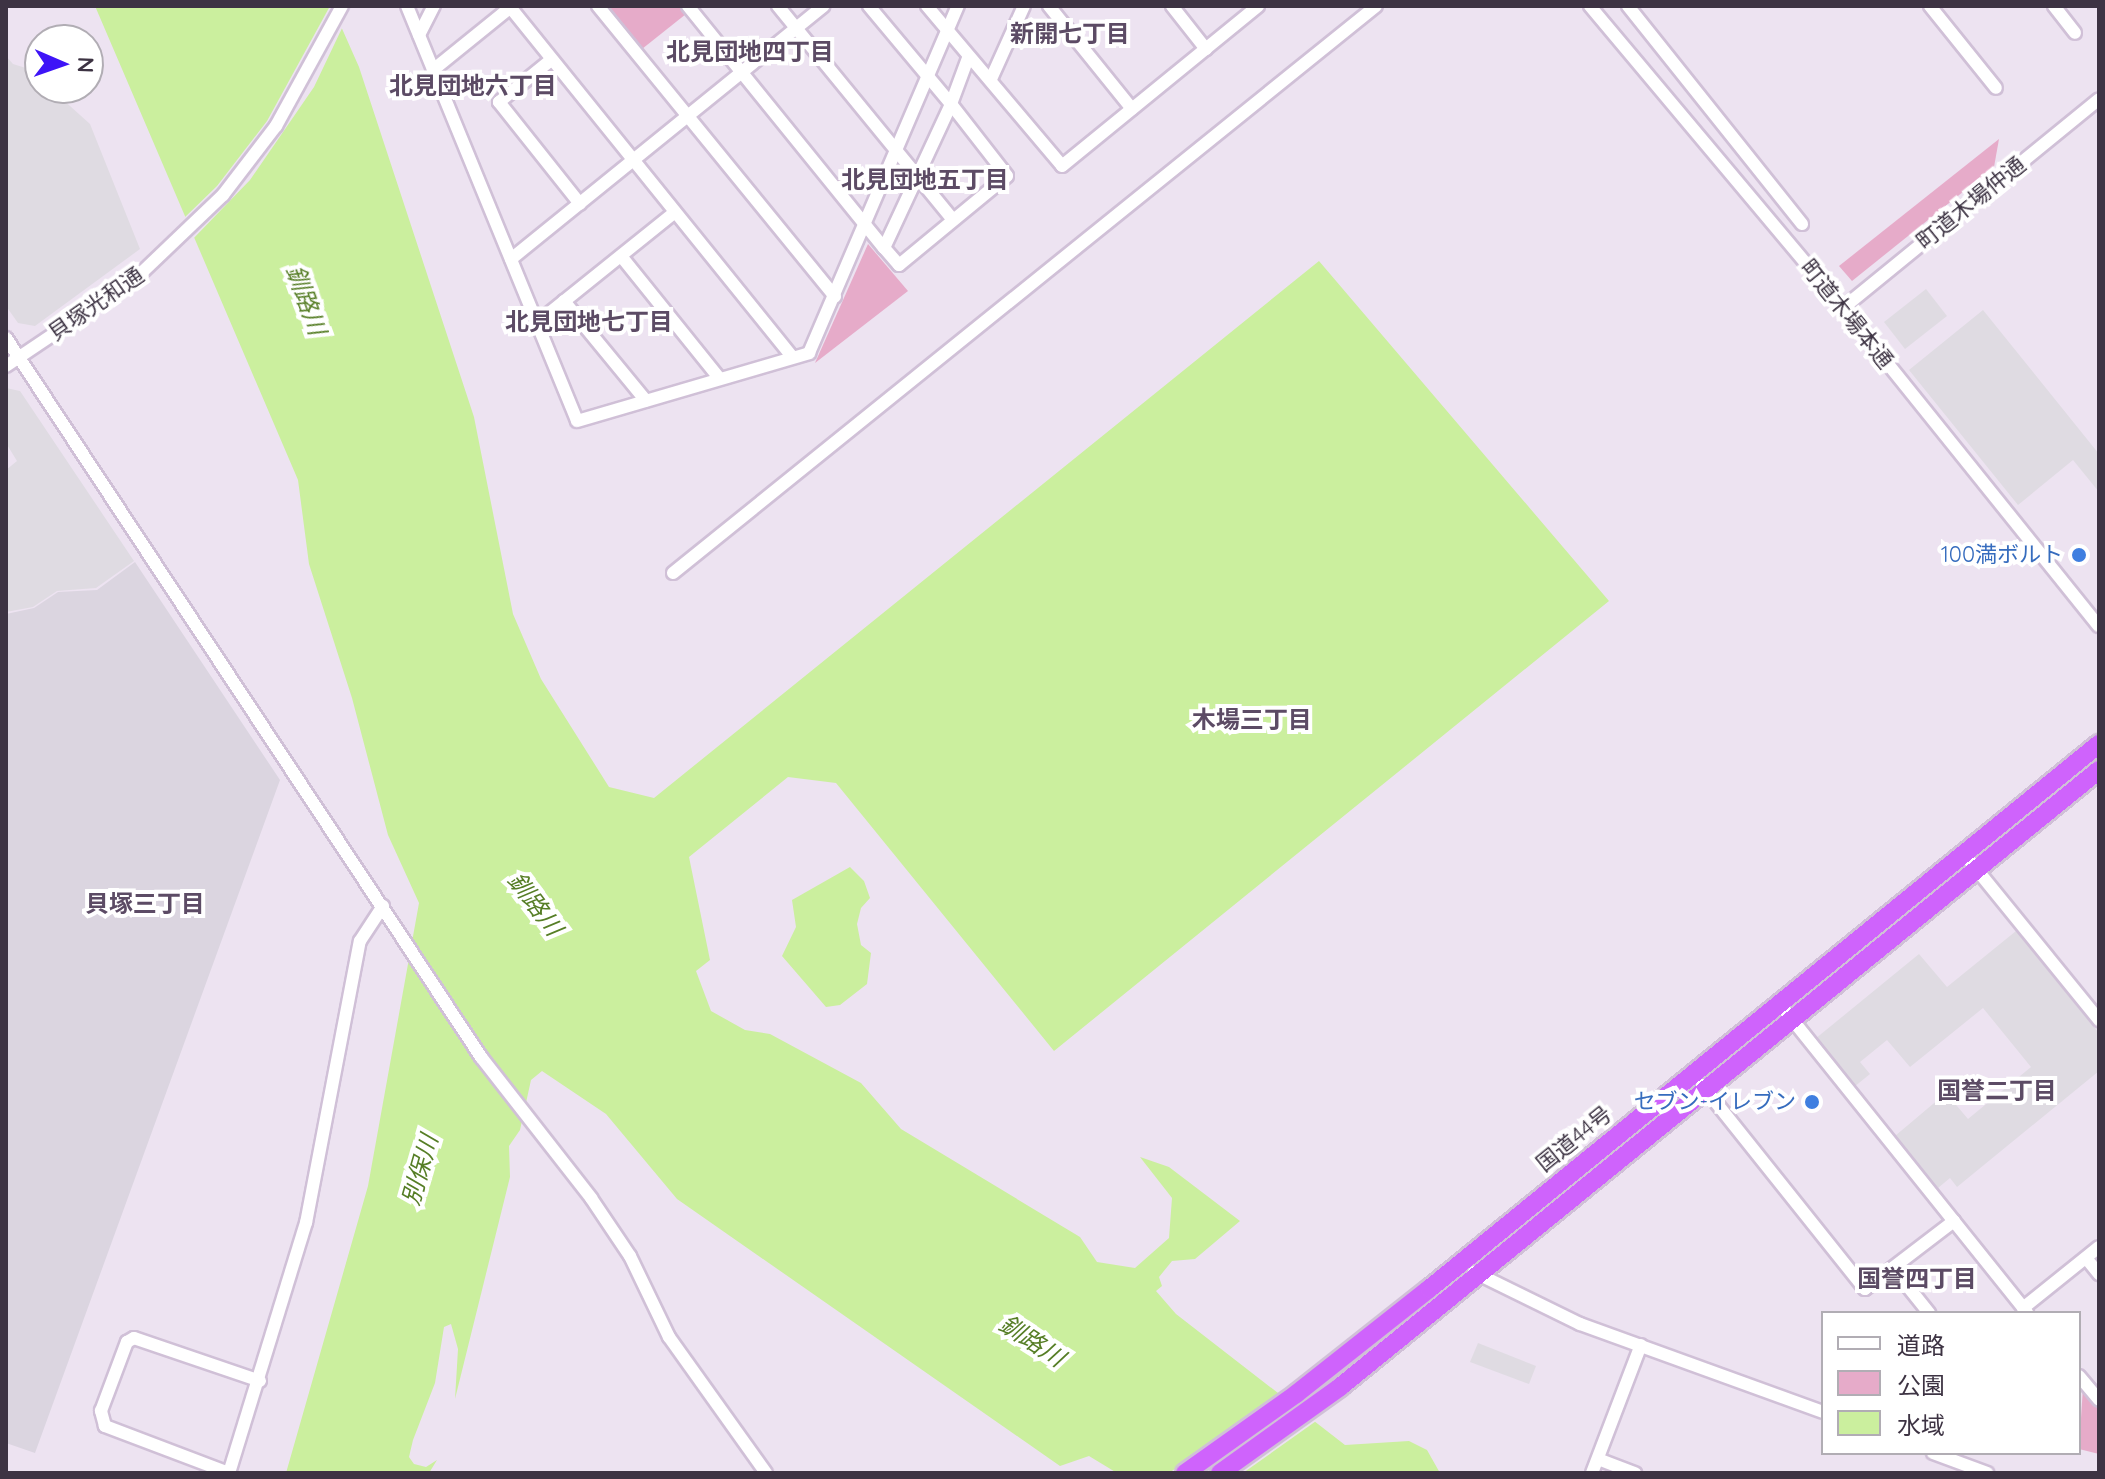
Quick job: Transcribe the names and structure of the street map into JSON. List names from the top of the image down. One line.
{"streets":{"highway":["国道44号"],"street":["町道木場仲通","貝塚光和通","町道木場本通"]},"crossings":[["町道木場仲通","町道木場本通"]],"districts":["新開七丁目","北見団地四丁目","北見団地六丁目","北見団地五丁目","北見団地七丁目","木場三丁目","貝塚三丁目","国誉二丁目","国誉四丁目"],"water":["釧路川","別保川"],"places":["100満ボルト","セブン-イレブン"],"legend":["道路","公園","水域"],"north":"right"}
